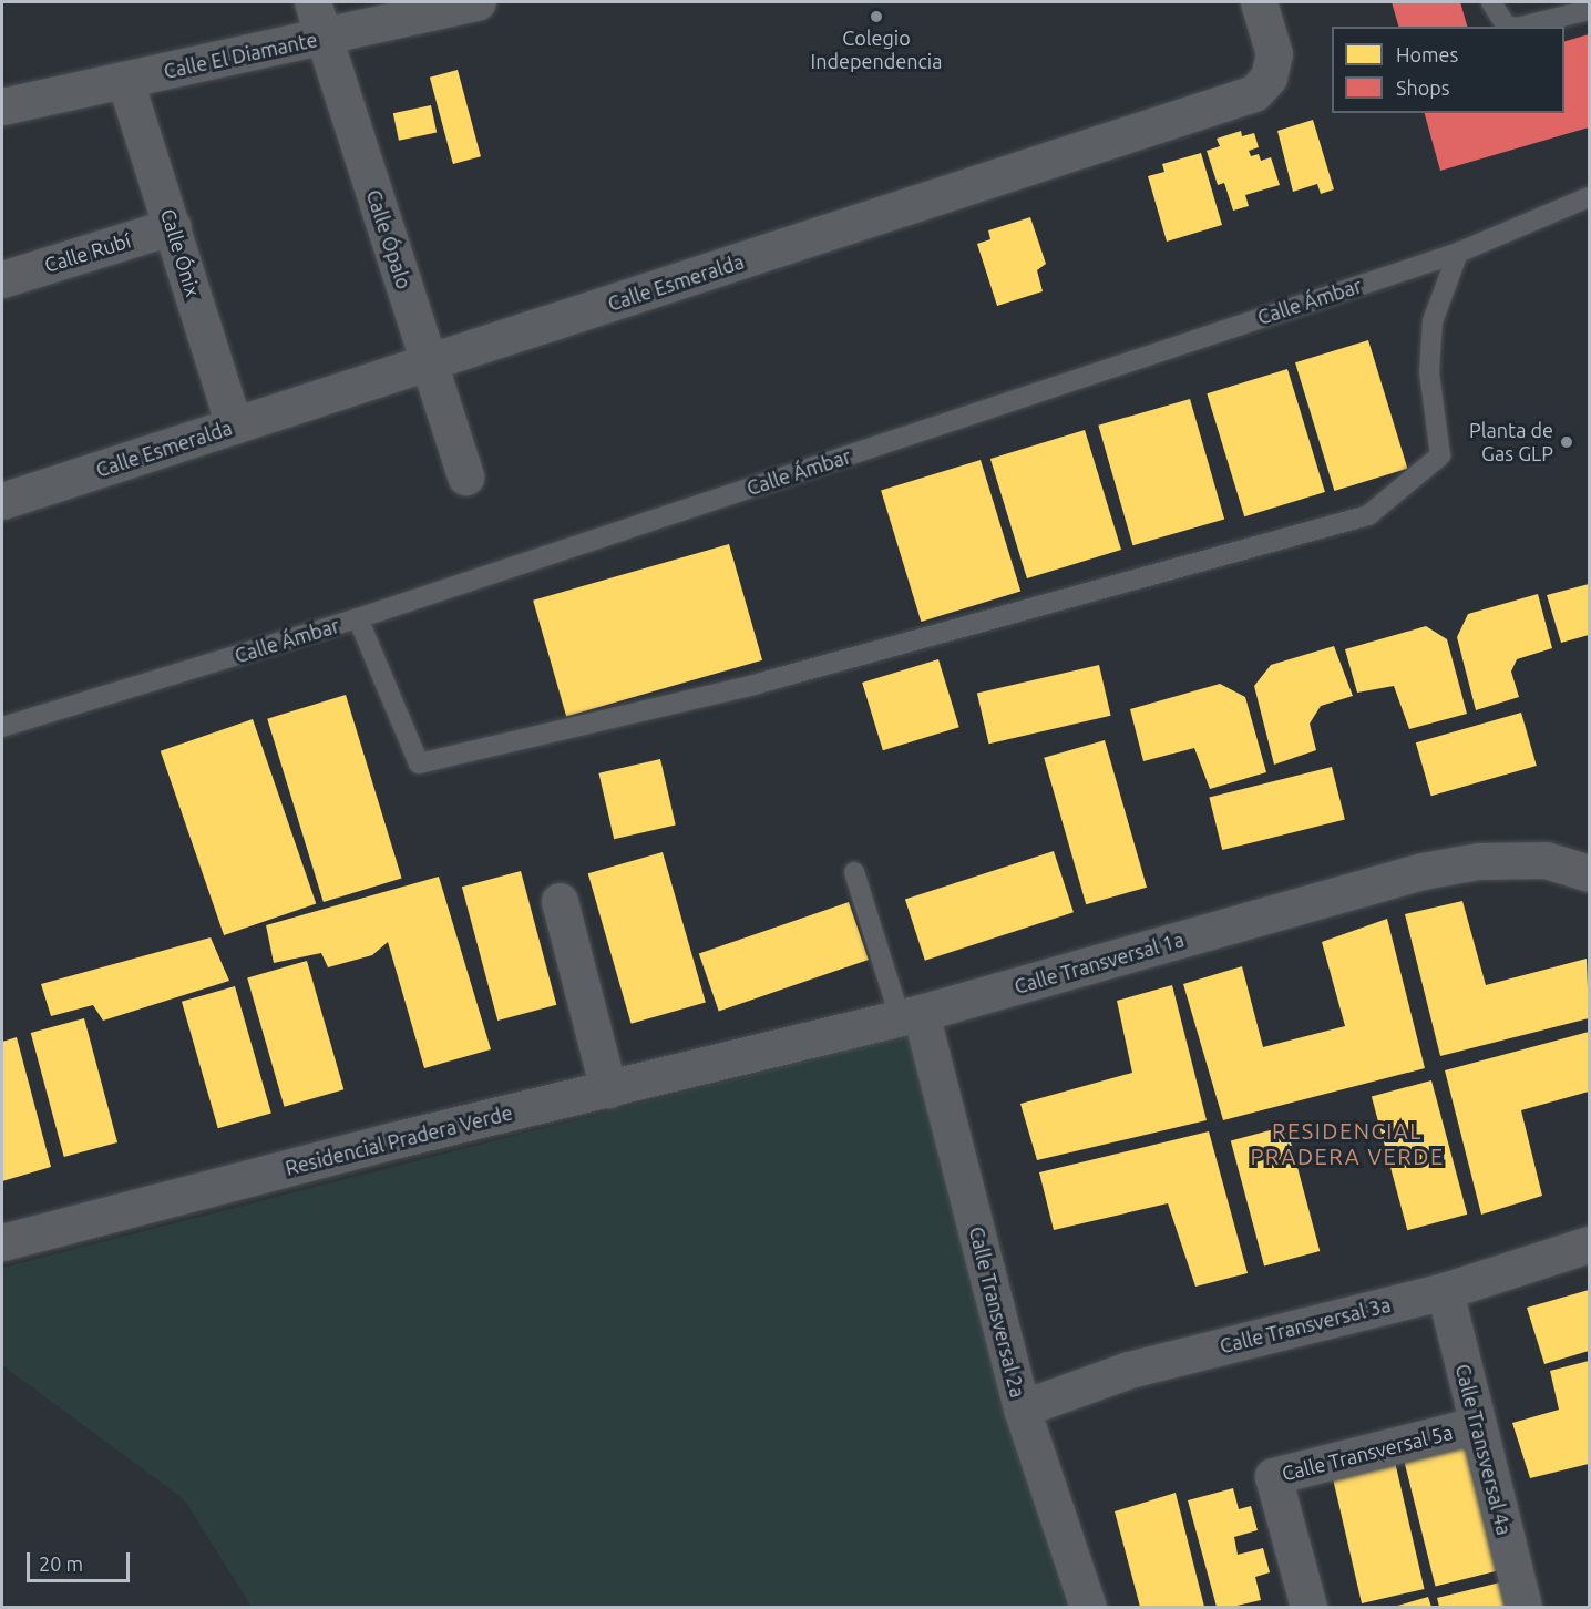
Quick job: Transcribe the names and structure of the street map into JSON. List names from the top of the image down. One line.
{"streets":{"street":["Calle El Diamante","Calle Ópalo","Calle Rubí","Calle Ónix","Calle Esmeralda","Calle Transversal 1a","Residencial Pradera Verde","Calle Transversal 2a","Calle Transversal 3a","Calle Transversal 4a","Calle Transversal 5a"],"lane":["Calle Ámbar"]},"crossings":[["Calle El Diamante","Calle Ópalo"],["Calle El Diamante","Calle Ónix"],["Calle Ópalo","Calle Esmeralda"],["Calle Rubí","Calle Ónix"],["Calle Ónix","Calle Esmeralda"],["Calle Transversal 1a","Residencial Pradera Verde"],["Calle Transversal 1a","Calle Transversal 2a"],["Calle Transversal 2a","Calle Transversal 3a"],["Calle Transversal 3a","Calle Transversal 4a"],["Calle Transversal 4a","Calle Transversal 5a"]],"districts":["RESIDENCIAL PRADERA VERDE"],"places":["Colegio Independencia","Planta de Gas GLP"],"legend":["Homes","Shops"],"scale_bar":"20 m"}
